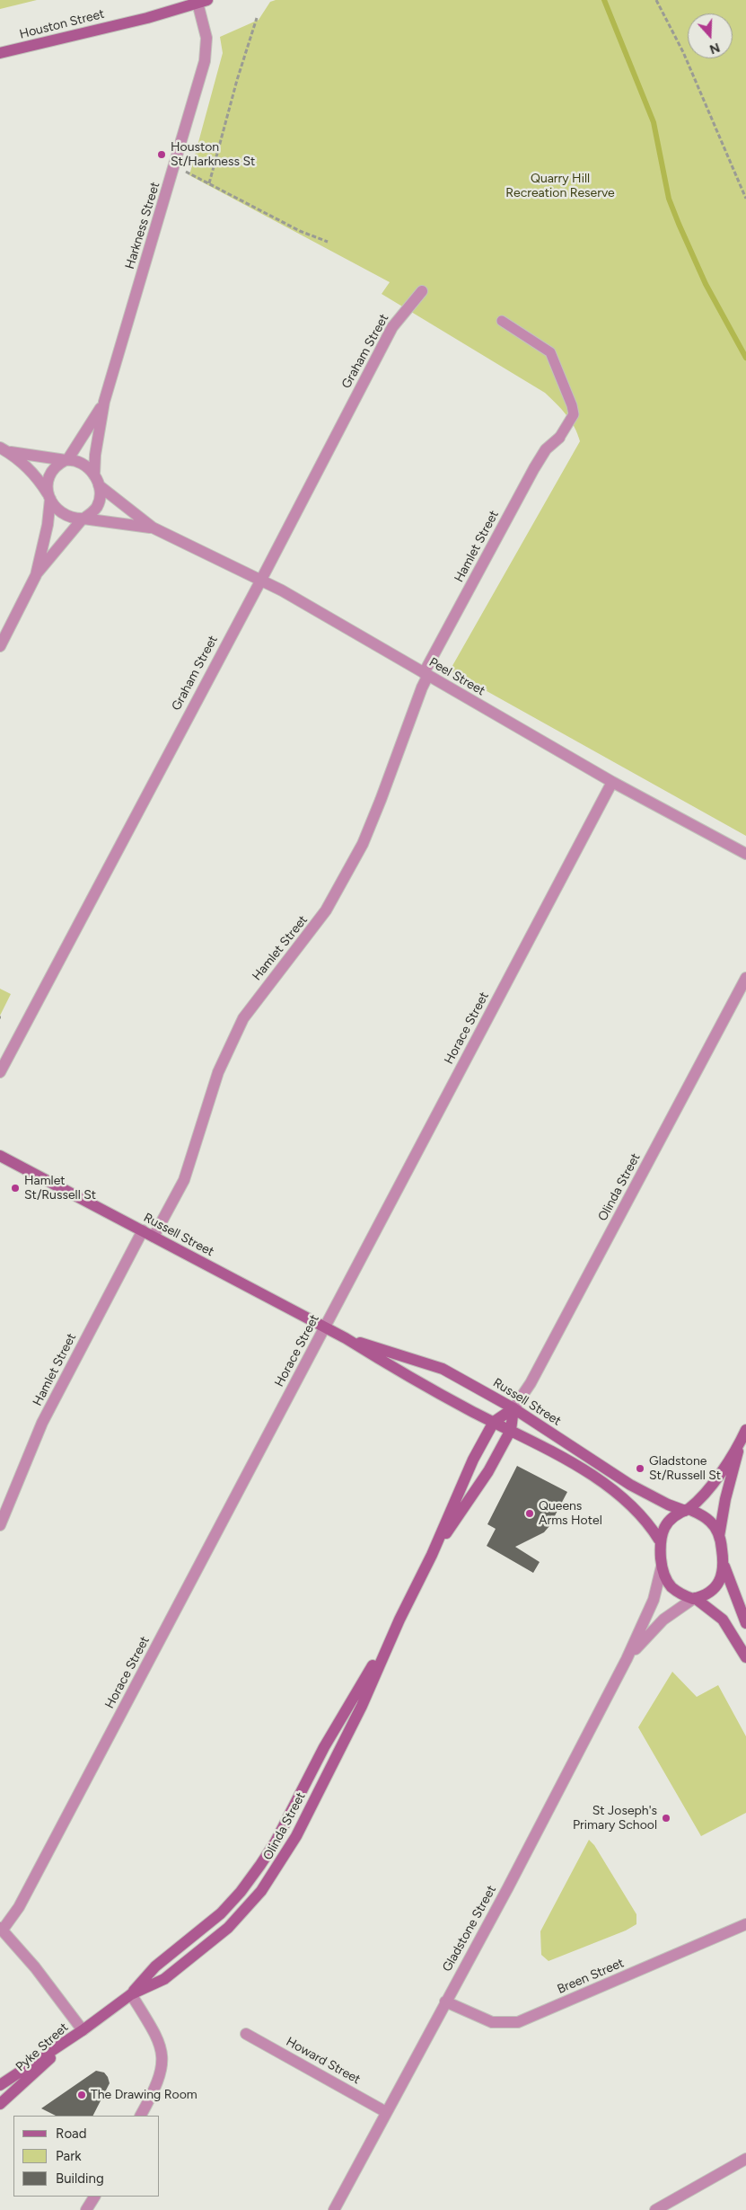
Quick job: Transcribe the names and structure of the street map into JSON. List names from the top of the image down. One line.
{"streets":{"main road":["Houston Street","Olinda Street","Russell Street","Pyke Street"],"street":["Harkness Street","Graham Street","Hamlet Street","Peel Street","Horace Street","Gladstone Street","Breen Street","Howard Street"]},"crossings":[["Houston Street","Harkness Street"],["Harkness Street","Peel Street"],["Graham Street","Peel Street"],["Hamlet Street","Peel Street"],["Hamlet Street","Russell Street"],["Peel Street","Horace Street"],["Horace Street","Russell Street"],["Olinda Street","Russell Street"],["Olinda Street","Pyke Street"],["Russell Street","Gladstone Street"],["Gladstone Street","Breen Street"],["Gladstone Street","Howard Street"]],"parks":["Quarry Hill Recreation Reserve"],"places":["Houston St/Harkness St","Hamlet St/Russell St","Gladstone St/Russell St","Queens Arms Hotel","St Joseph's Primary School","The Drawing Room"],"legend":["Road","Park","Building"],"north":"bottom"}
